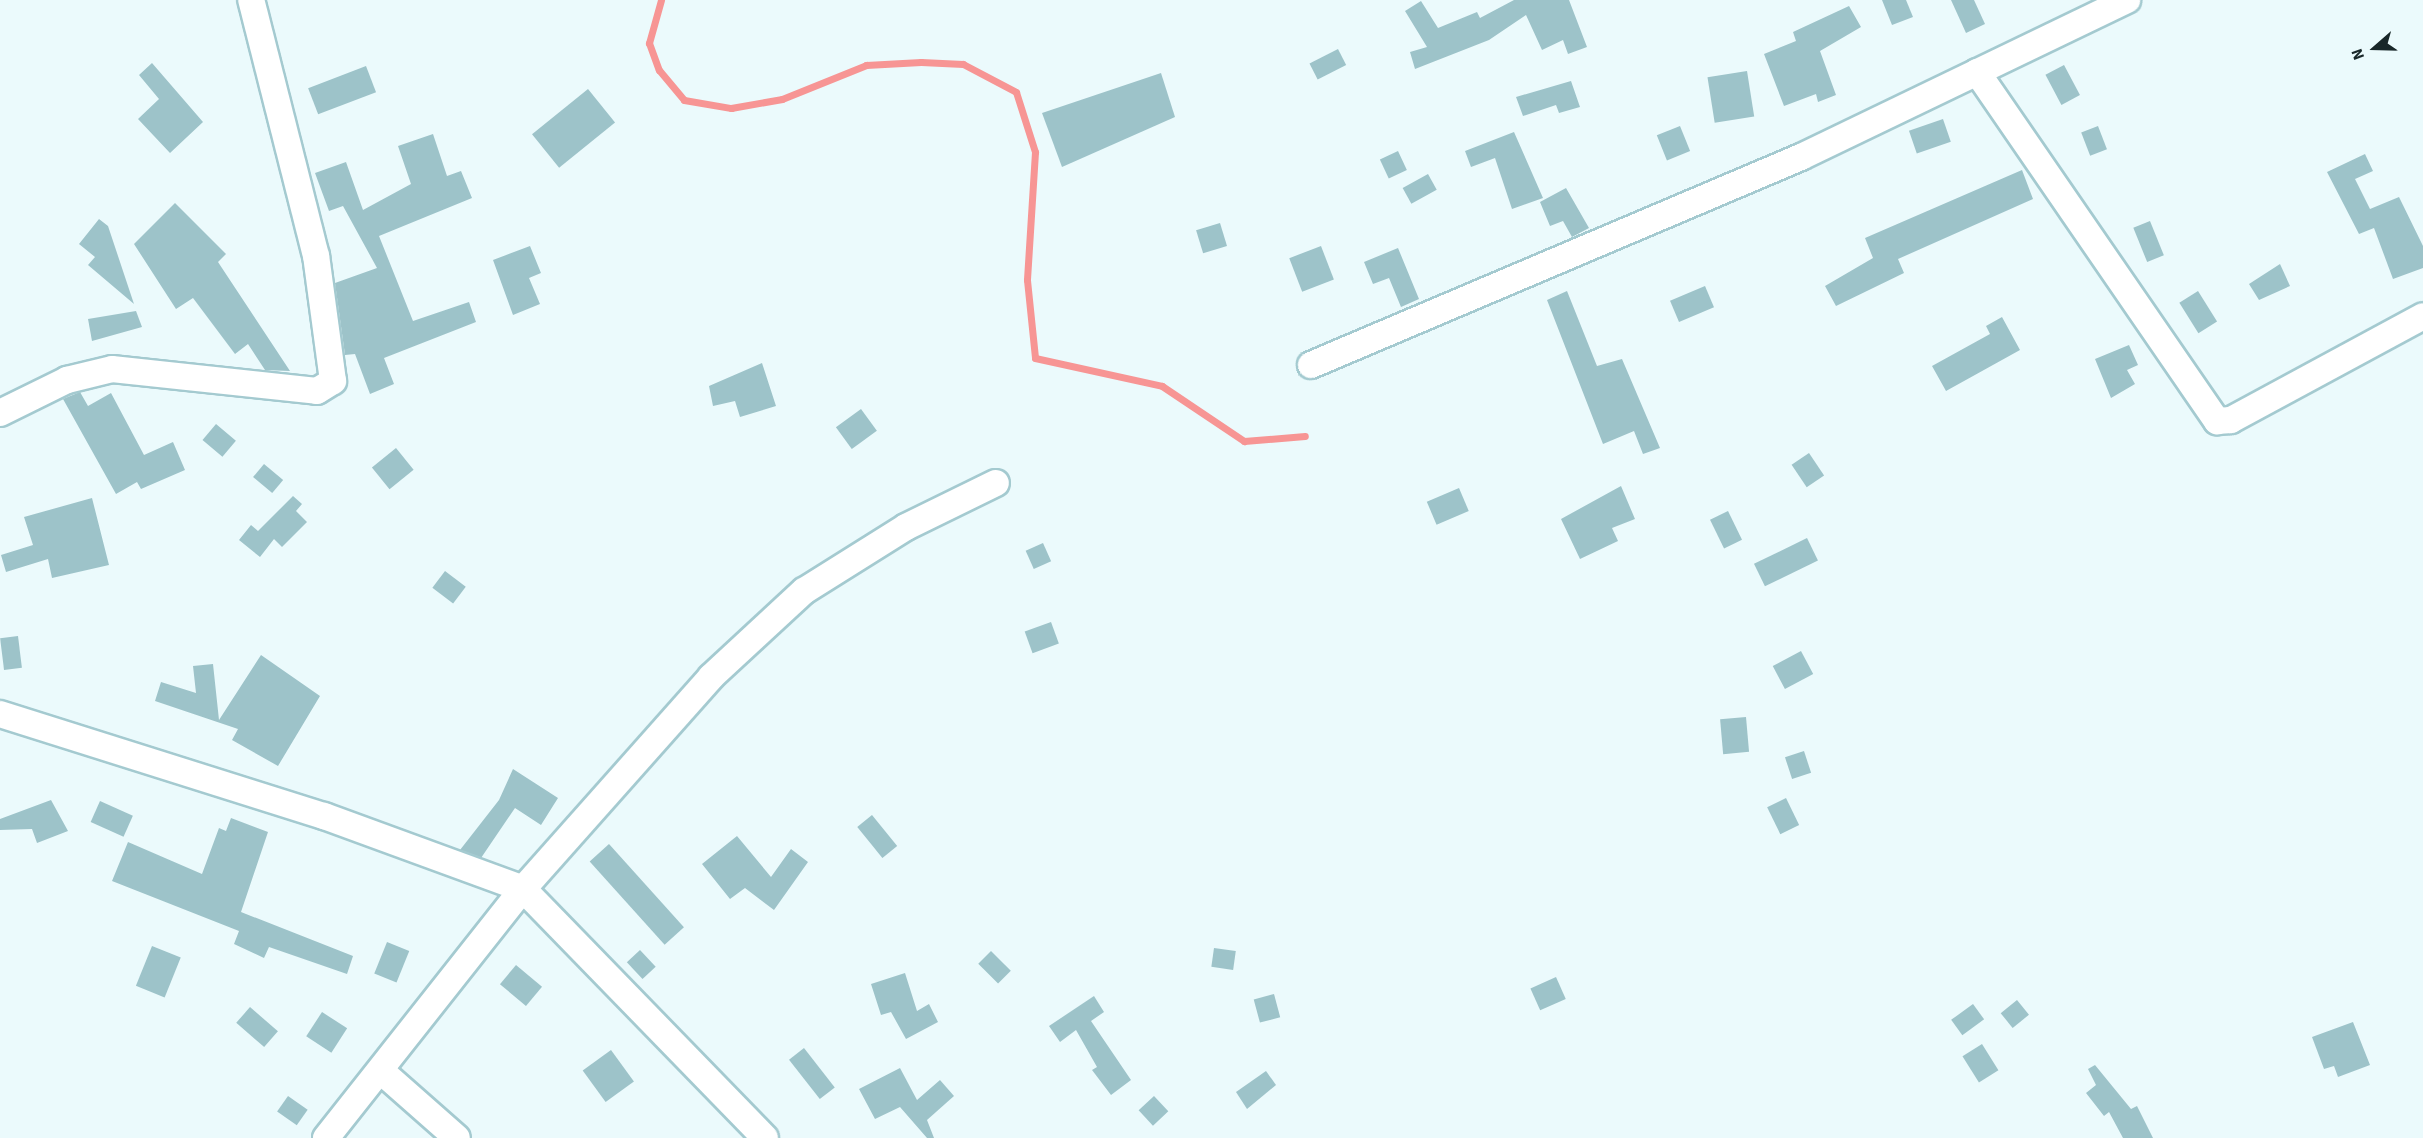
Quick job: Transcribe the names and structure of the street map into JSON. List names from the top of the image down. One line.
{"north":"left"}
